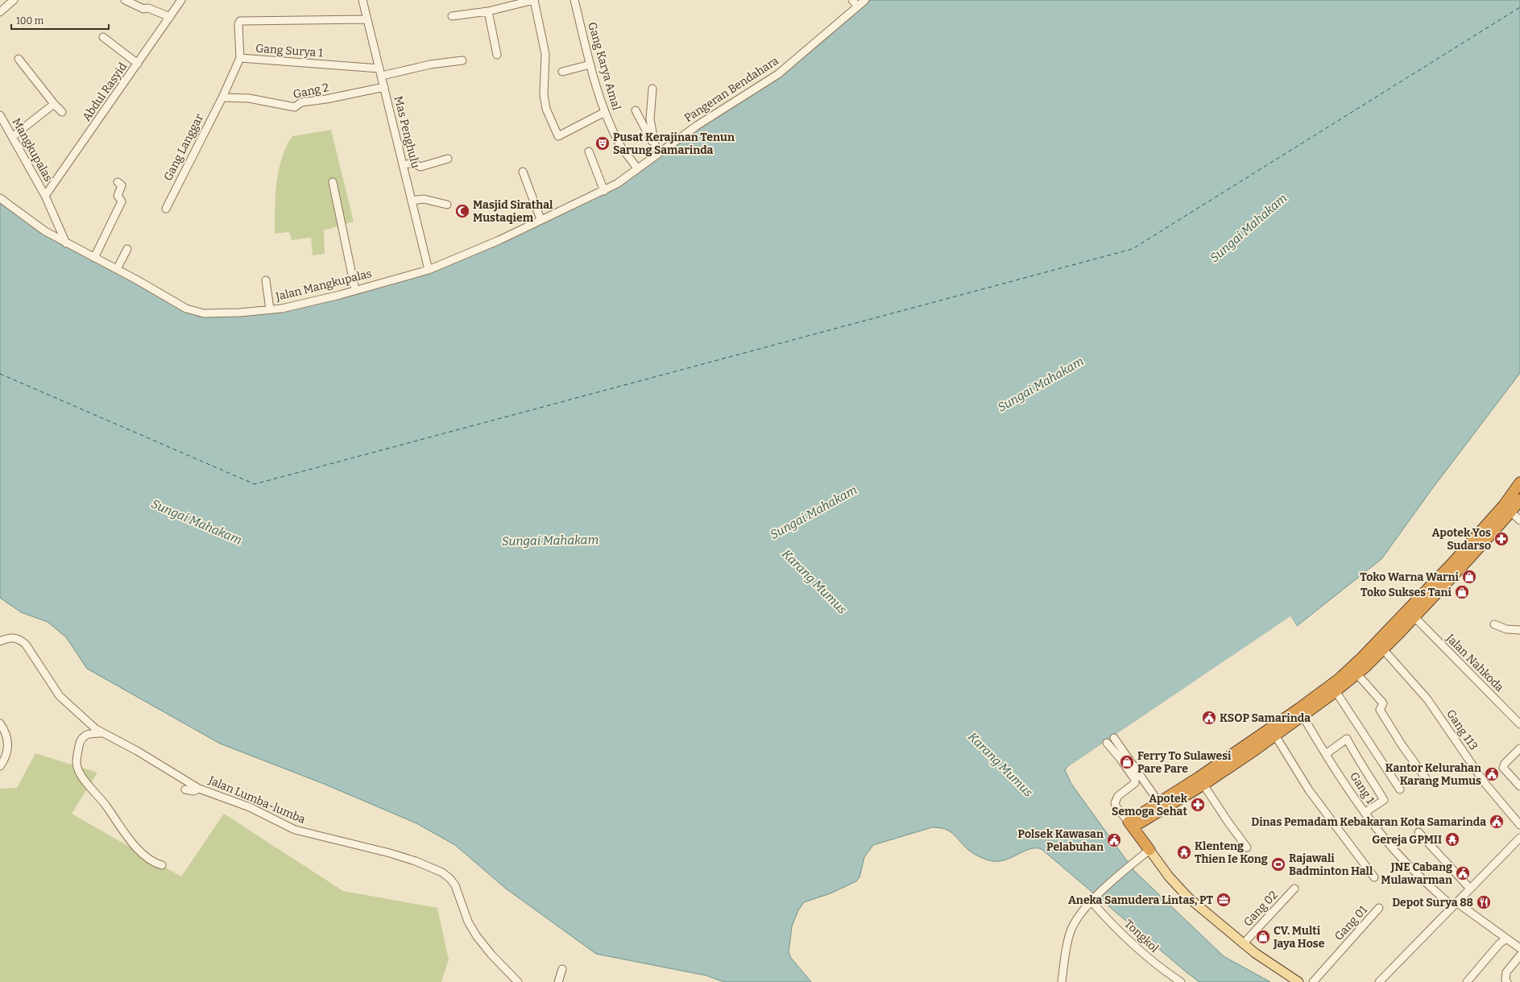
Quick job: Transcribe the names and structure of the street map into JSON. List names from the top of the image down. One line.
{"streets":{"street":["Gang Surya 1","Gang Karya Amal","Pangeran Bendahara","Gang 2","Abdul Rasyid","Mas Penghulu","Gang Langgar","Mangkupalas","Jalan Mangkupalas","Jalan Nahkoda","Gang 113","Gang 1","Jalan Lumba-lumba","Gang 02","Gang 01","Tongkol"]},"crossings":[["Gang Surya 1","Gang 2"],["Gang Surya 1","Mas Penghulu"],["Gang Surya 1","Gang Langgar"],["Gang Karya Amal","Pangeran Bendahara"],["Pangeran Bendahara","Mas Penghulu"],["Pangeran Bendahara","Jalan Mangkupalas"],["Gang 2","Mas Penghulu"],["Gang 2","Gang Langgar"],["Abdul Rasyid","Mangkupalas"],["Mas Penghulu","Jalan Mangkupalas"],["Mangkupalas","Jalan Mangkupalas"]],"water":["Sungai Mahakam","Karang Mumus"],"places":{"theatre":["Pusat Kerajinan Tenun Sarung Samarinda"],"mosque":["Masjid Sirathal Mustaqiem"],"pharmacy":["Apotek Yos Sudarso","Apotek Semoga Sehat"],"shop":["Toko Warna Warni","Toko Sukses Tani","Ferry To Sulawesi Pare Pare","CV. Multi Jaya Hose"],"public building":["KSOP Samarinda","Kantor Kelurahan Karang Mumus","Dinas Pemadam Kebakaran Kota Samarinda","Polsek Kawasan Pelabuhan","JNE Cabang Mulawarman"],"temple":["Gereja GPMII","Klenteng Thien Ie Kong"],"sports":["Rajawali Badminton Hall"],"office":["Aneka Samudera Lintas, PT"],"restaurant":["Depot Surya 88"]},"scale_bar":"100 m"}
